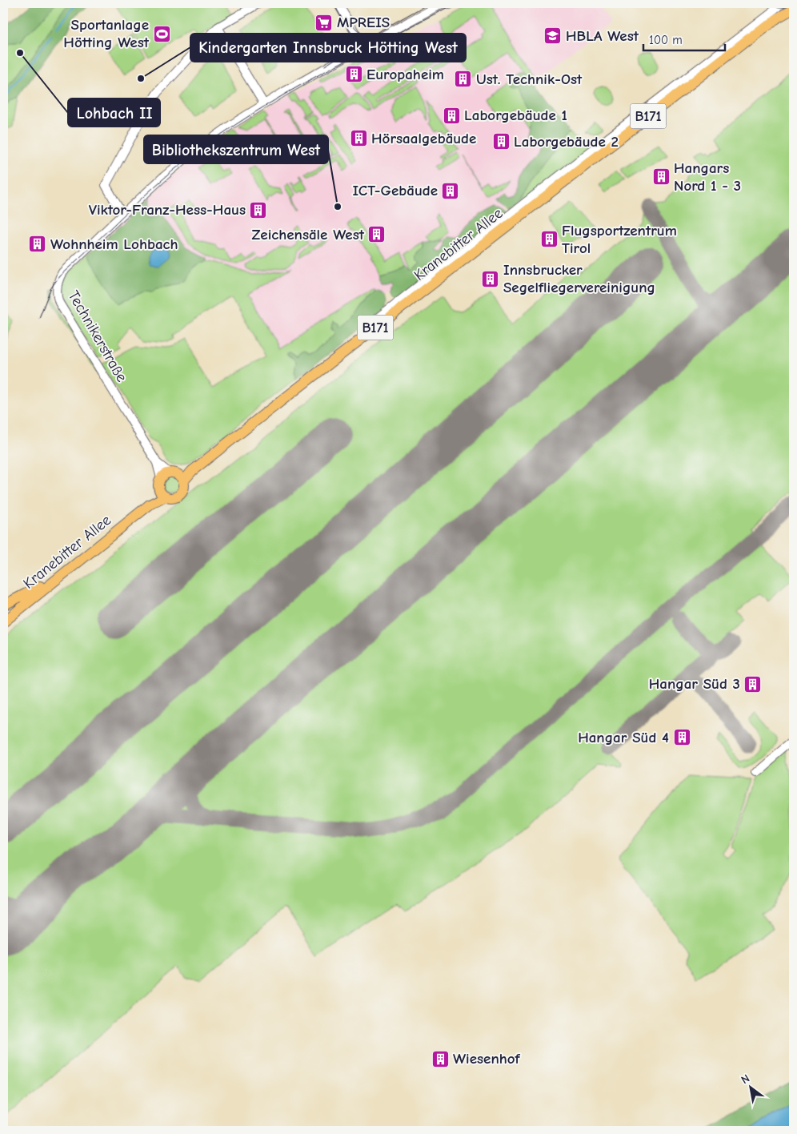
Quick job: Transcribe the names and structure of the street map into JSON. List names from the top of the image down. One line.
{"streets":{"main road":["B171","Kranebitter Allee"],"street":["Technikerstraße"]},"crossings":[["B171","Kranebitter Allee"],["B171","Technikerstraße"],["Kranebitter Allee","Technikerstraße"]],"places":{"supermarket":["MPREIS"],"sports":["Sportanlage Hötting West"],"school or university":["HBLA West"],"other":["Lohbach II","Kindergarten Innsbruck Hötting West","Bibliothekszentrum West"],"building":["Europaheim","Ust. Technik-Ost","Laborgebäude 1","Hörsaalgebäude","Laborgebäude 2","Hangars Nord 1 - 3","ICT-Gebäude","Viktor-Franz-Hess-Haus","Zeichensäle West","Flugsportzentrum Tirol","Wohnheim Lohbach","Innsbrucker Segelfliegervereinigung","Hangar Süd 3","Hangar Süd 4","Wiesenhof"]},"scale_bar":"100 m","north":"top left"}
